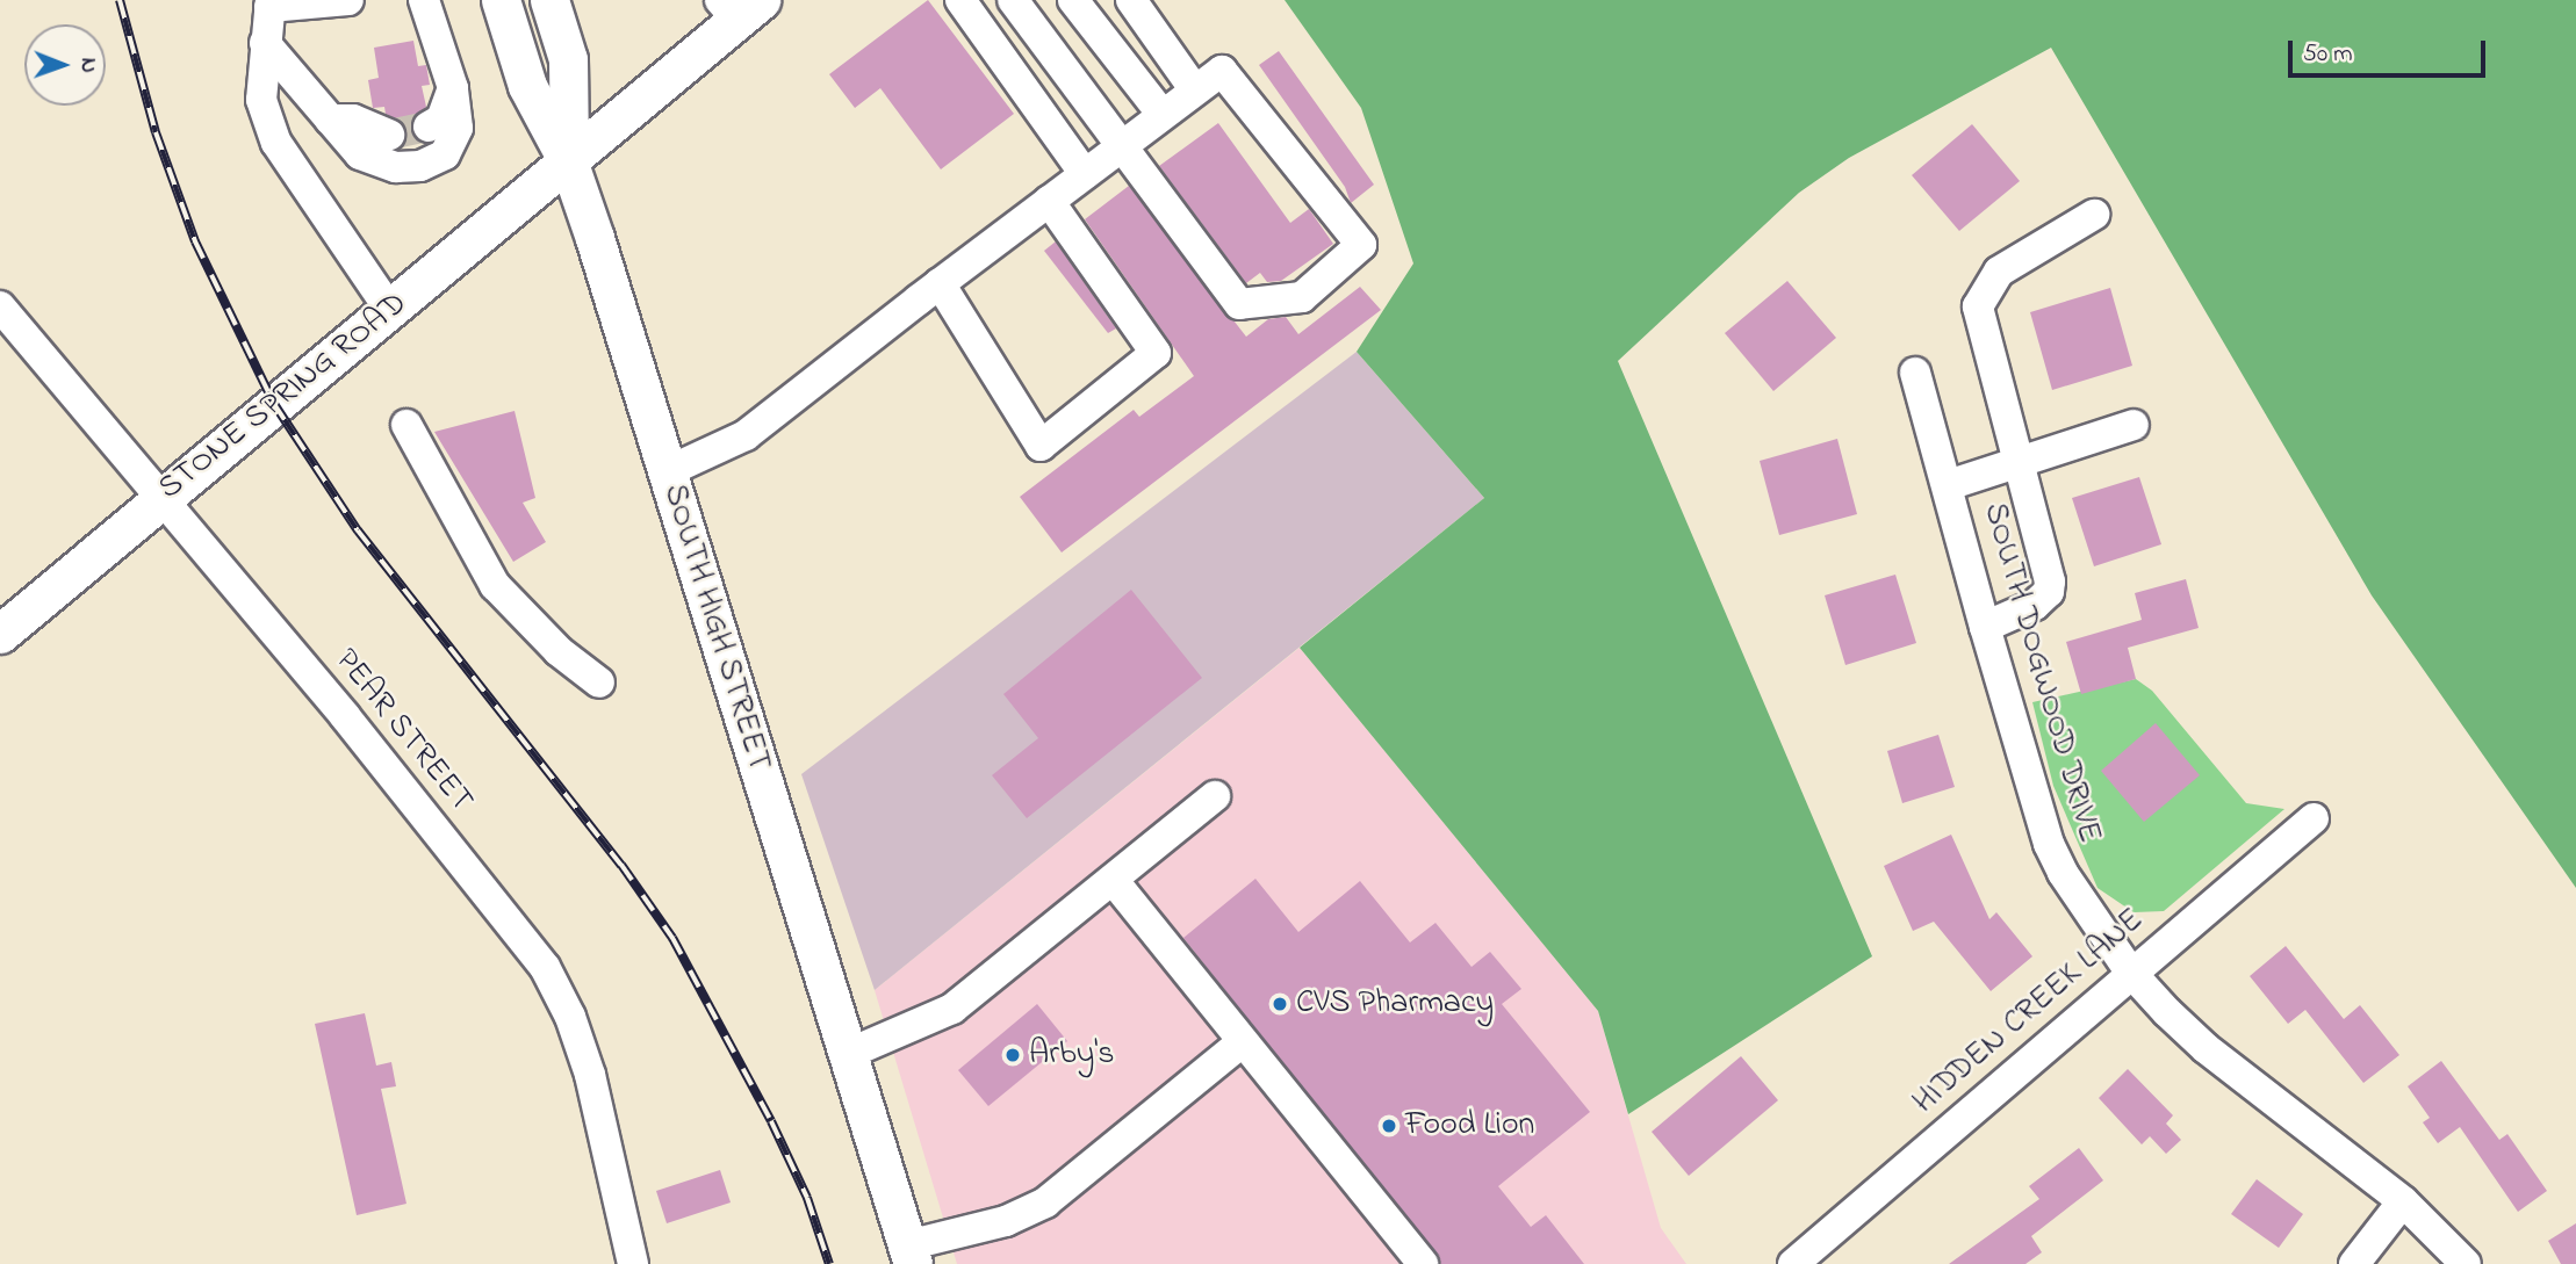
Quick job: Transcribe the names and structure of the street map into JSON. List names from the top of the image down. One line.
{"streets":{"main road":["STONE SPRING ROAD","SOUTH HIGH STREET"],"street":["SOUTH DOGWOOD DRIVE","PEAR STREET","HIDDEN CREEK LANE"]},"crossings":[["STONE SPRING ROAD","SOUTH HIGH STREET"],["STONE SPRING ROAD","PEAR STREET"],["SOUTH DOGWOOD DRIVE","HIDDEN CREEK LANE"]],"places":["CVS Pharmacy","Arby's","Food Lion"],"scale_bar":"50 m","north":"right"}
